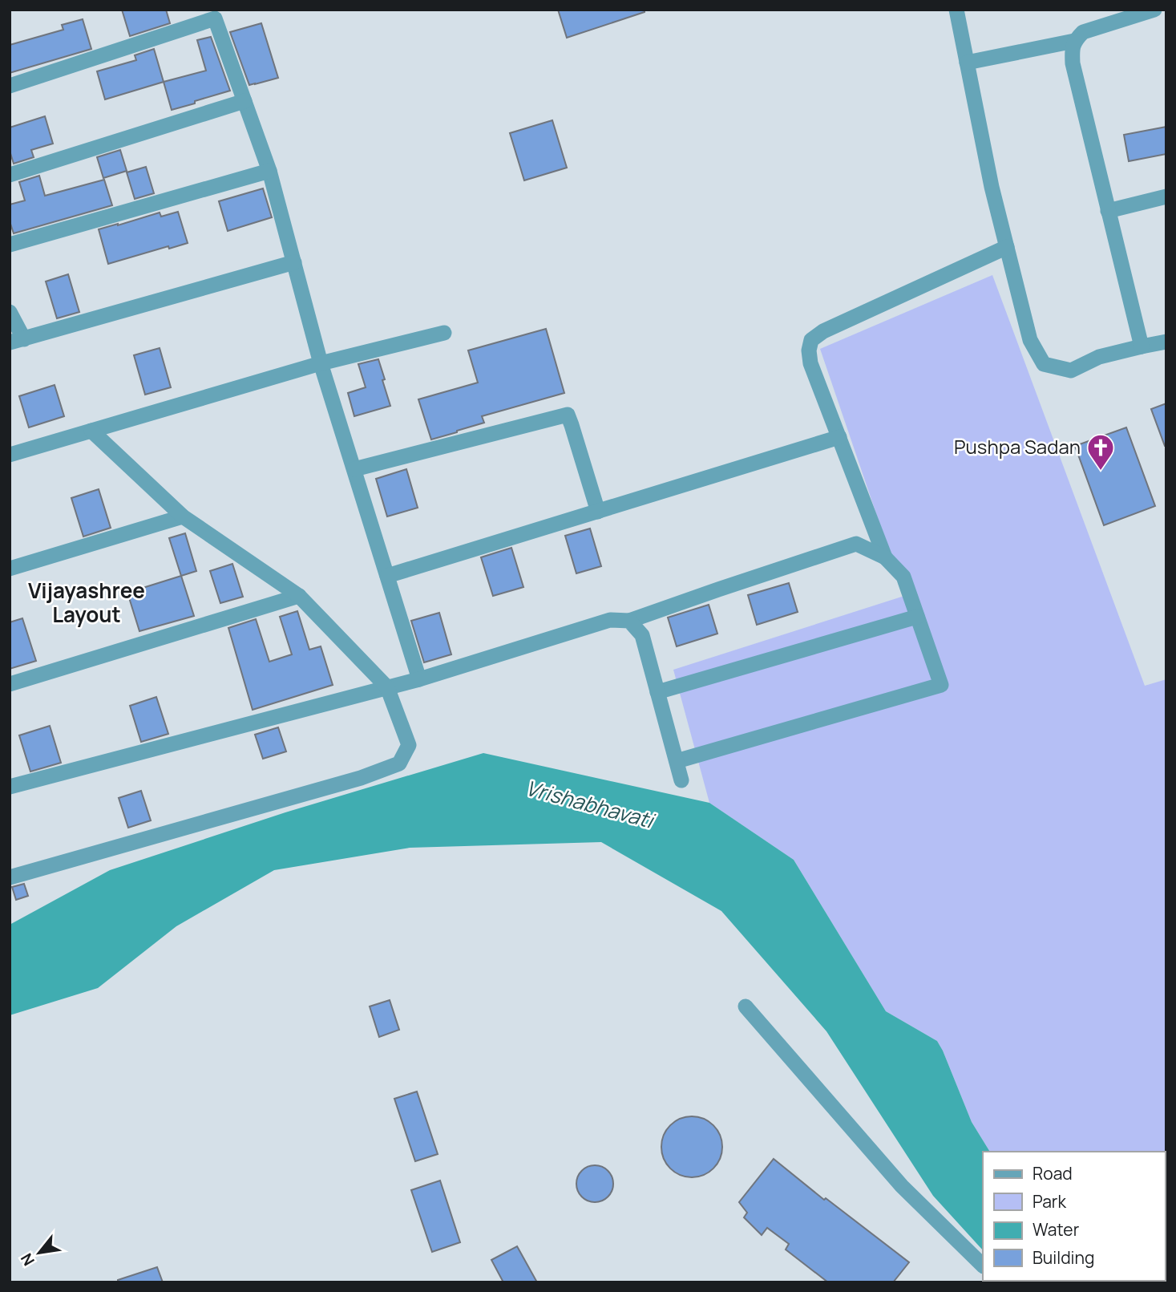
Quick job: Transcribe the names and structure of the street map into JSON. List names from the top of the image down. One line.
{"districts":["Vijayashree Layout"],"water":["Vrishabhavati"],"places":{"church":["Pushpa Sadan"]},"legend":["Road","Park","Water","Building"],"north":"bottom left"}
